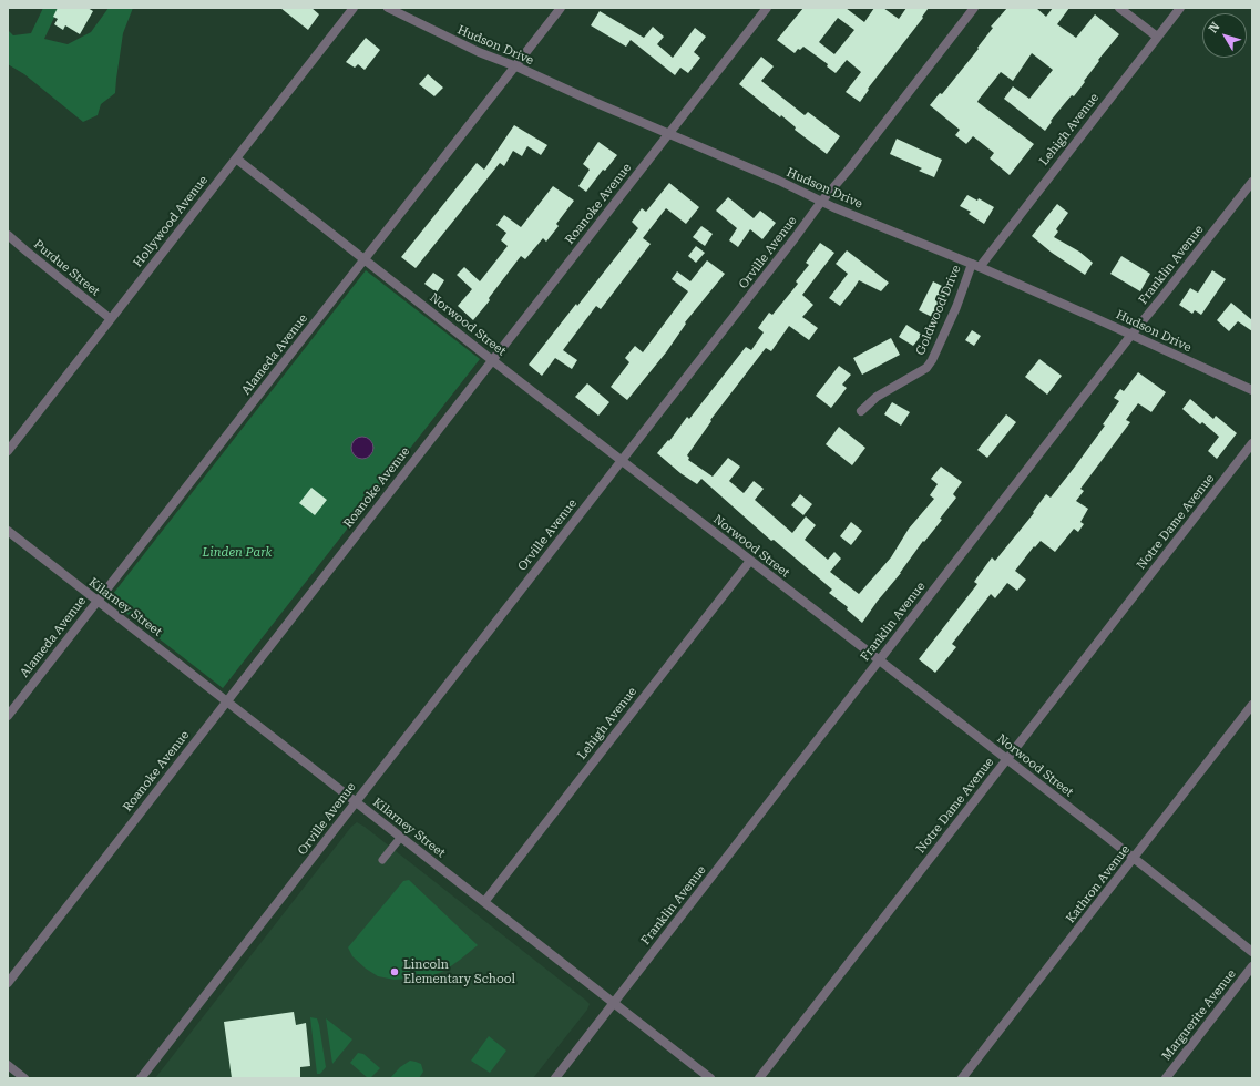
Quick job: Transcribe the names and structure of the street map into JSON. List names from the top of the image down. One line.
{"streets":{"street":["Hudson Drive","Lehigh Avenue","Roanoke Avenue","Hollywood Avenue","Orville Avenue","Franklin Avenue","Purdue Street","Goldwood Drive","Norwood Street","Alameda Avenue","Notre Dame Avenue","Kilarney Street","Kathron Avenue","Marguerite Avenue"]},"crossings":[["Hudson Drive","Lehigh Avenue"],["Hudson Drive","Roanoke Avenue"],["Hudson Drive","Orville Avenue"],["Hudson Drive","Franklin Avenue"],["Hudson Drive","Goldwood Drive"],["Hudson Drive","Alameda Avenue"],["Lehigh Avenue","Goldwood Drive"],["Lehigh Avenue","Norwood Street"],["Lehigh Avenue","Kilarney Street"],["Roanoke Avenue","Norwood Street"],["Roanoke Avenue","Kilarney Street"],["Hollywood Avenue","Purdue Street"],["Hollywood Avenue","Norwood Street"],["Orville Avenue","Norwood Street"],["Orville Avenue","Kilarney Street"],["Franklin Avenue","Norwood Street"],["Franklin Avenue","Kilarney Street"],["Norwood Street","Alameda Avenue"],["Norwood Street","Notre Dame Avenue"],["Norwood Street","Kathron Avenue"],["Alameda Avenue","Kilarney Street"]],"parks":["Linden Park"],"places":["Lincoln Elementary School"],"north":"top left"}
